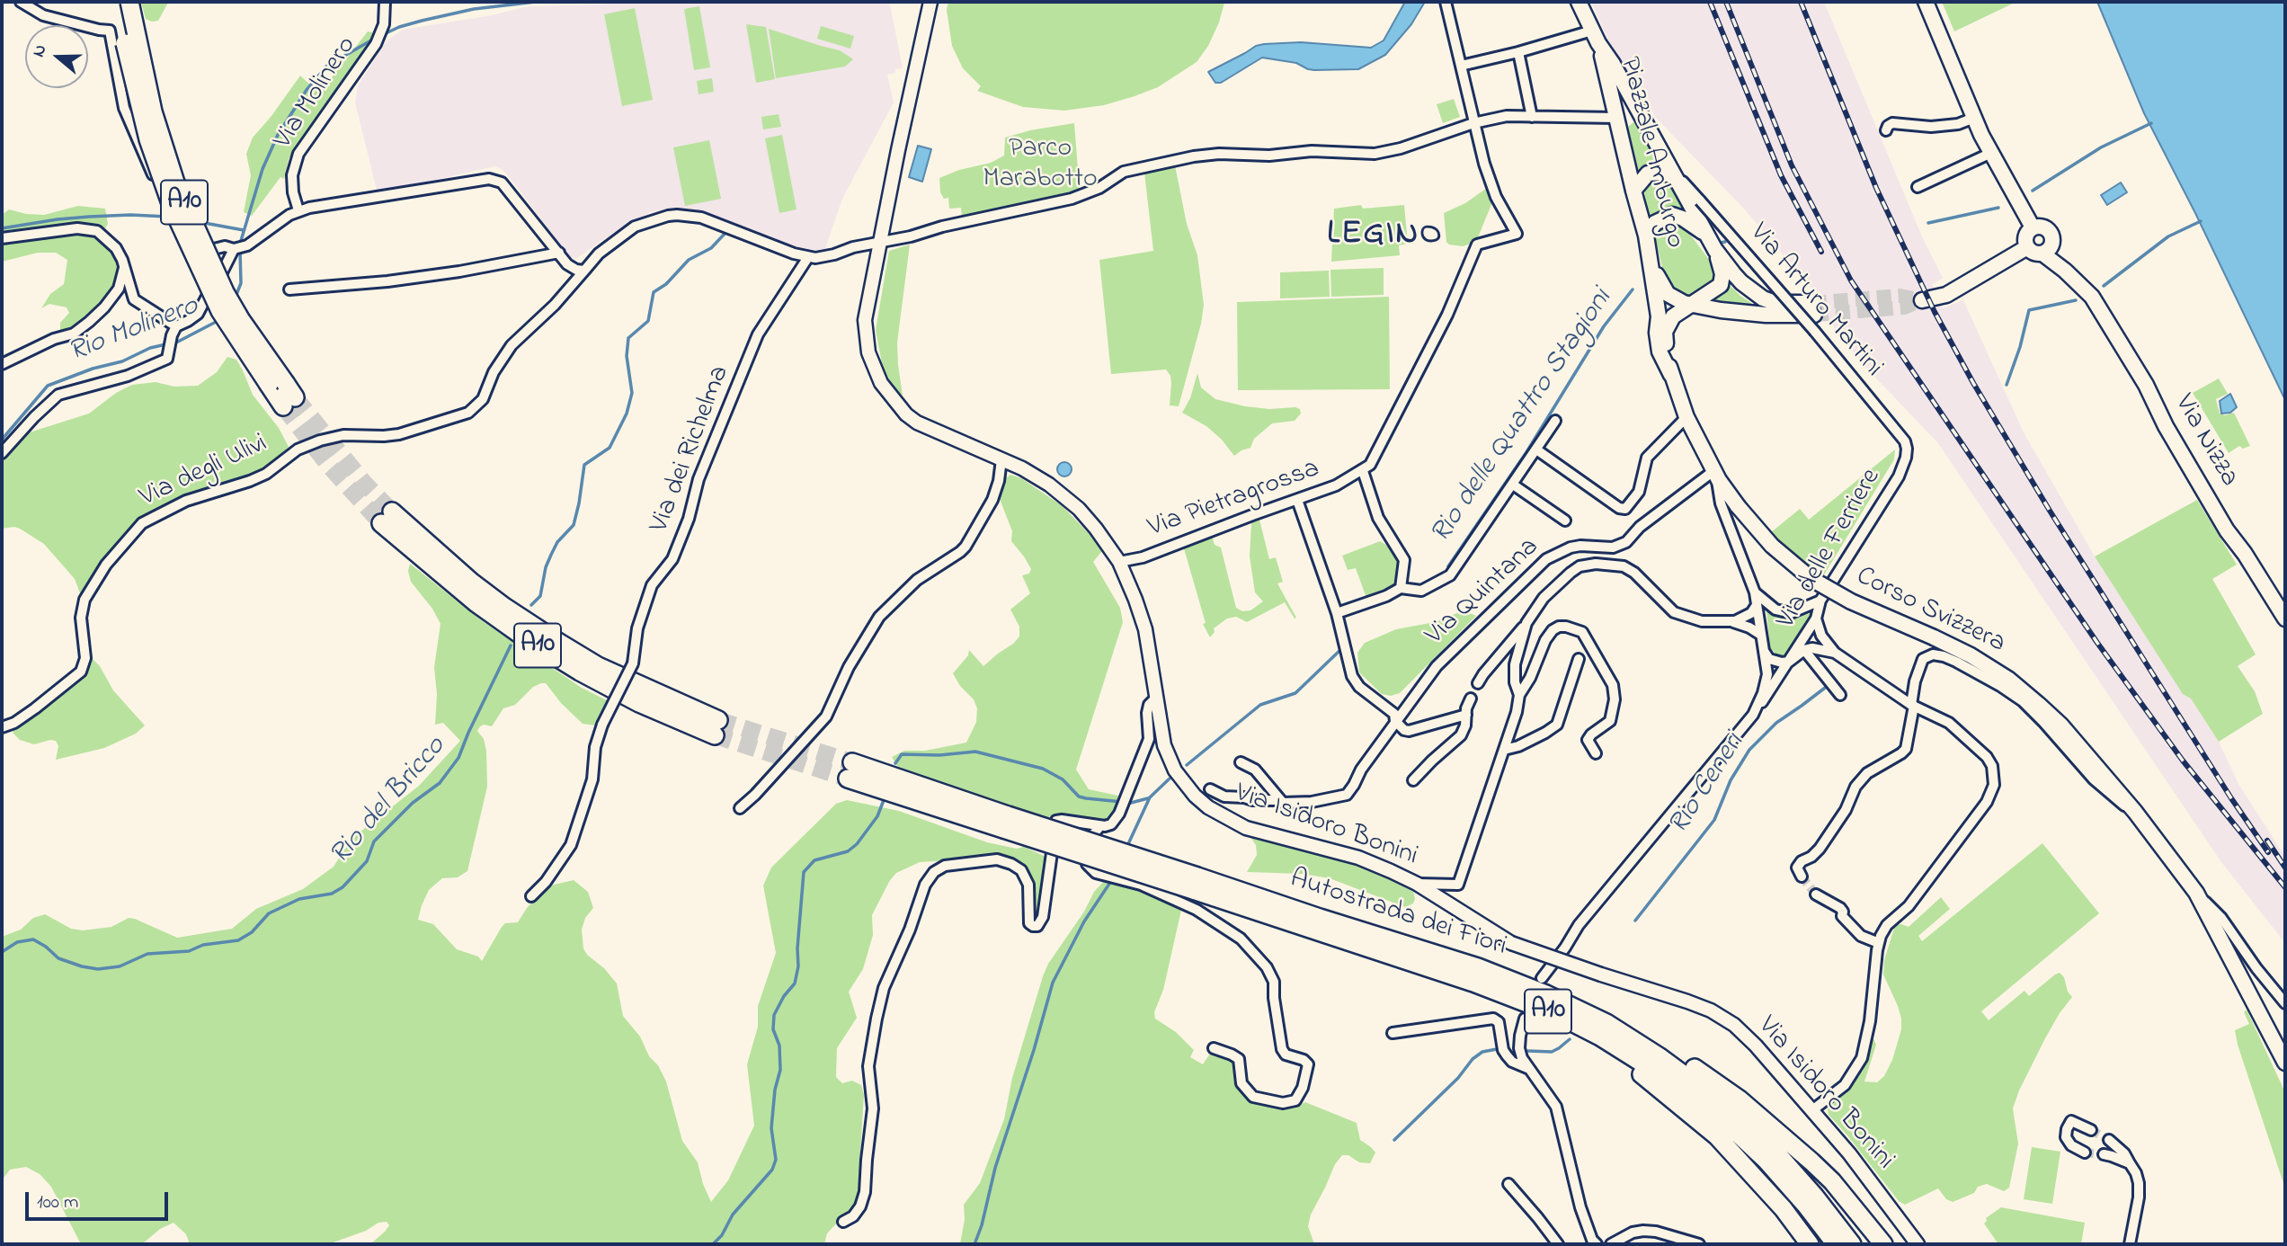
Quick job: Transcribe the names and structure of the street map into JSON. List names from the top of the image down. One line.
{"streets":{"highway":["A10","Autostrada dei Fiori"],"main road":["Piazzale Amburgo","Via Nizza","Corso Svizzera"],"street":["Via Molinero","Via Arturo Martini","Via dei Richelma","Via degli Ulivi","Via Pietragrossa","Via delle Ferriere","Via Quintana","Via Isidoro Bonini"]},"crossings":[["Piazzale Amburgo","Via Arturo Martini"],["Piazzale Amburgo","Corso Svizzera"],["A10","Autostrada dei Fiori"],["Via Arturo Martini","Via delle Ferriere"],["Via Pietragrossa","Via Isidoro Bonini"],["Via delle Ferriere","Via Isidoro Bonini"],["Via Quintana","Corso Svizzera"]],"districts":["LEGINO"],"water":["Rio Molinero","Rio delle Quattro Stagioni","Rio Ceneri","Rio del Bricco"],"parks":["Parco Marabotto"],"scale_bar":"100 m","north":"left"}
